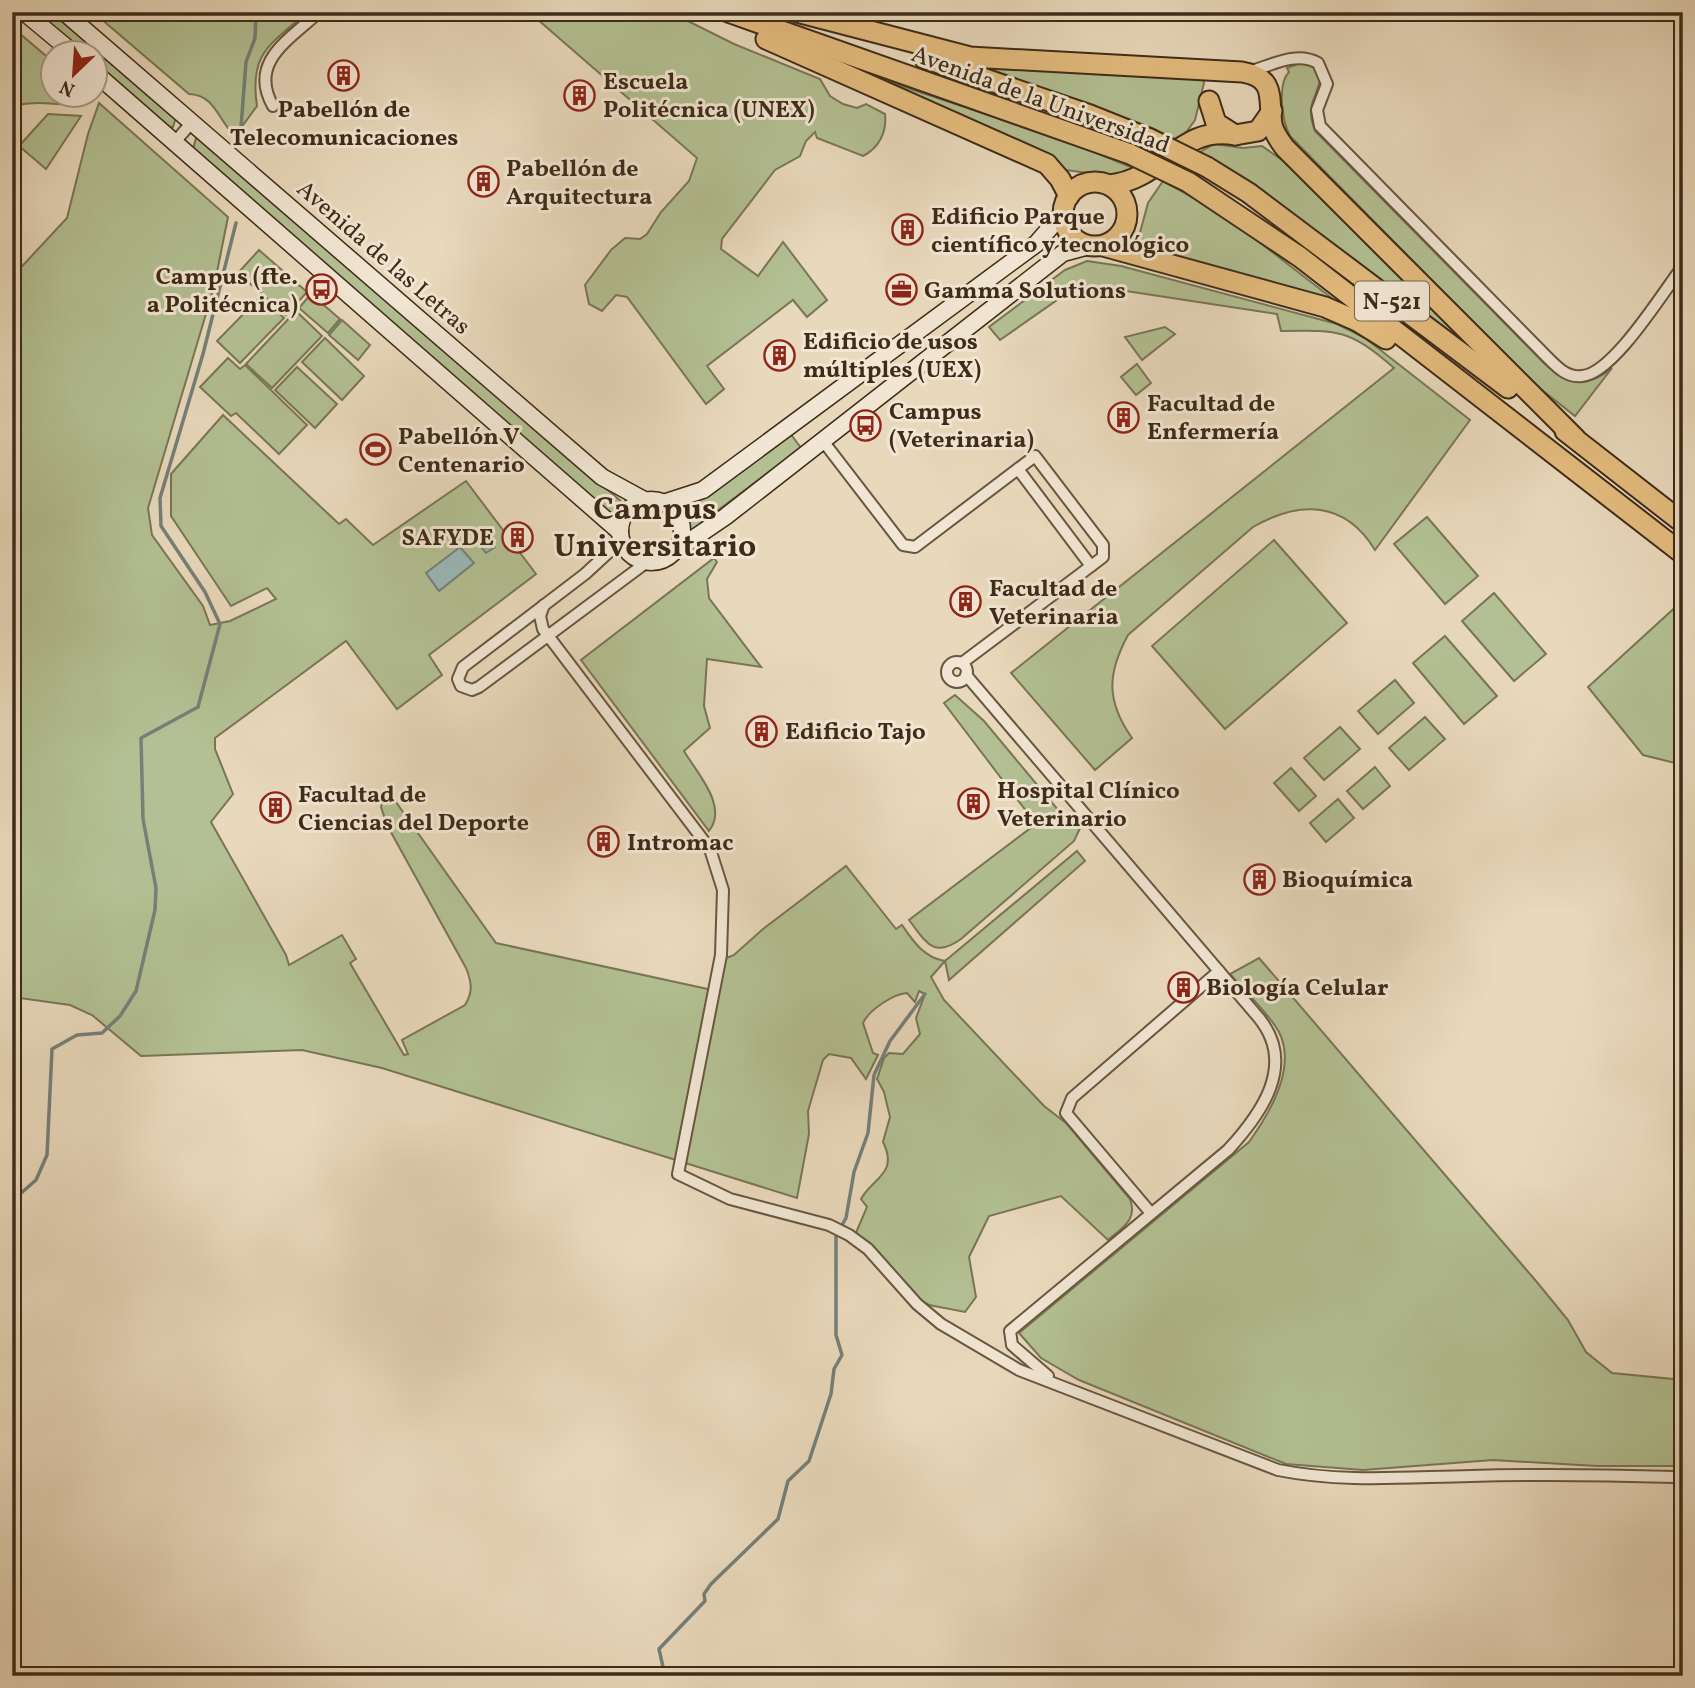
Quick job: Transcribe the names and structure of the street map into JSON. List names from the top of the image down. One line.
{"streets":{"highway":["Avenida de la Universidad","N-521"],"main road":["Avenida de las Letras"]},"districts":["Campus Universitario"],"places":{"building":["Pabellón de Telecomunicaciones","Escuela Politécnica (UNEX)","Pabellón de Arquitectura","Edificio Parque científico y tecnológico","Edificio de usos múltiples (UEX)","Facultad de Enfermería","SAFYDE","Facultad de Veterinaria","Edificio Tajo","Hospital Clínico Veterinario","Facultad de Ciencias del Deporte","Intromac","Bioquímica","Biología Celular"],"bus stop":["Campus (fte. a Politécnica)","Campus (Veterinaria)"],"office":["Gamma Solutions"],"sports":["Pabellón V Centenario"]},"north":"bottom left"}
